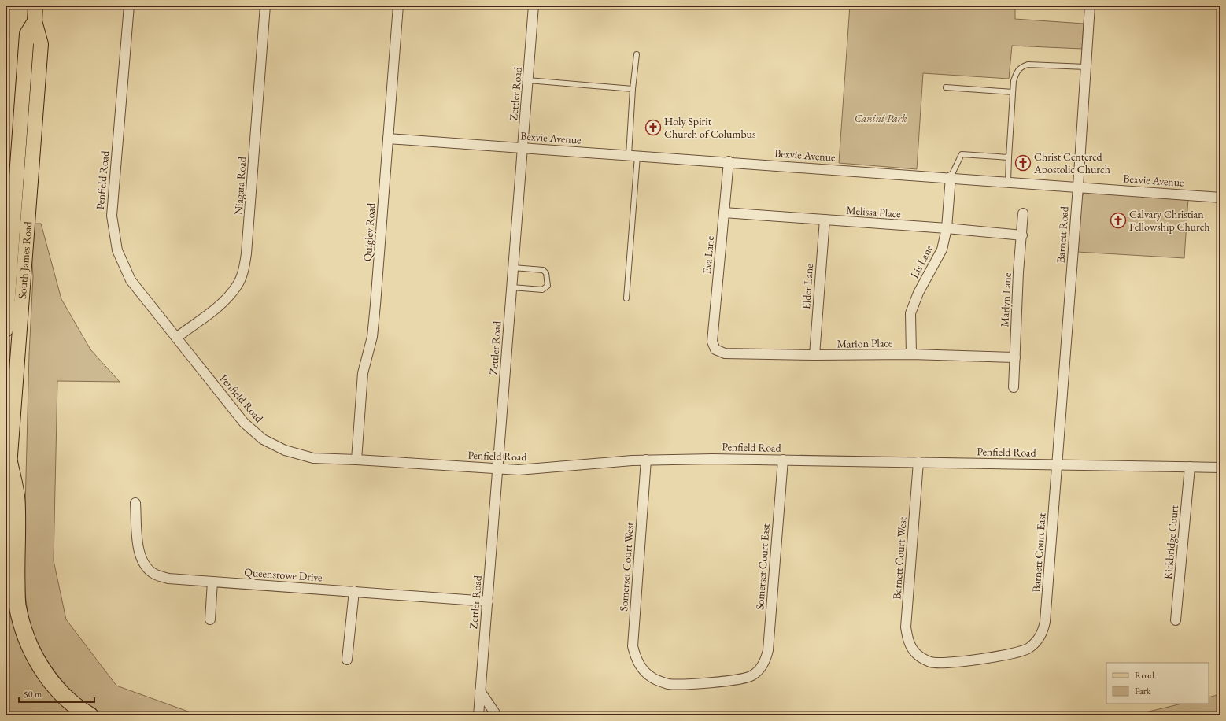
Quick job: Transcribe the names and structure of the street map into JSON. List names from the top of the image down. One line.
{"streets":{"main road":["South James Road"],"street":["Zettler Road","Bexvie Avenue","Penfield Road","Niagara Road","Melissa Place","Quigley Road","Barnett Road","Eva Lane","Lis Lane","Elder Lane","Marlyn Lane","Marion Place","Kirkbridge Court","Barnett Court East","Barnett Court West","Somerset Court West","Somerset Court East","Queensrowe Drive"]},"crossings":[["Zettler Road","Bexvie Avenue"],["Zettler Road","Penfield Road"],["Zettler Road","Queensrowe Drive"],["Bexvie Avenue","Quigley Road"],["Bexvie Avenue","Barnett Road"],["Bexvie Avenue","Eva Lane"],["Bexvie Avenue","Lis Lane"],["Penfield Road","Niagara Road"],["Penfield Road","Quigley Road"],["Penfield Road","Barnett Road"],["Penfield Road","Kirkbridge Court"],["Penfield Road","Barnett Court East"],["Penfield Road","Barnett Court West"],["Penfield Road","Somerset Court West"],["Penfield Road","Somerset Court East"],["Melissa Place","Eva Lane"],["Melissa Place","Lis Lane"],["Melissa Place","Elder Lane"],["Melissa Place","Marlyn Lane"],["Barnett Road","Barnett Court East"],["Eva Lane","Marion Place"],["Lis Lane","Marion Place"],["Elder Lane","Marion Place"],["Marlyn Lane","Marion Place"],["Barnett Court East","Barnett Court West"],["Somerset Court West","Somerset Court East"]],"parks":["Canini Park"],"places":{"church":["Holy Spirit Church of Columbus","Christ Centered Apostolic Church","Calvary Christian Fellowship Church"]},"legend":["Road","Park"],"scale_bar":"50 m"}
